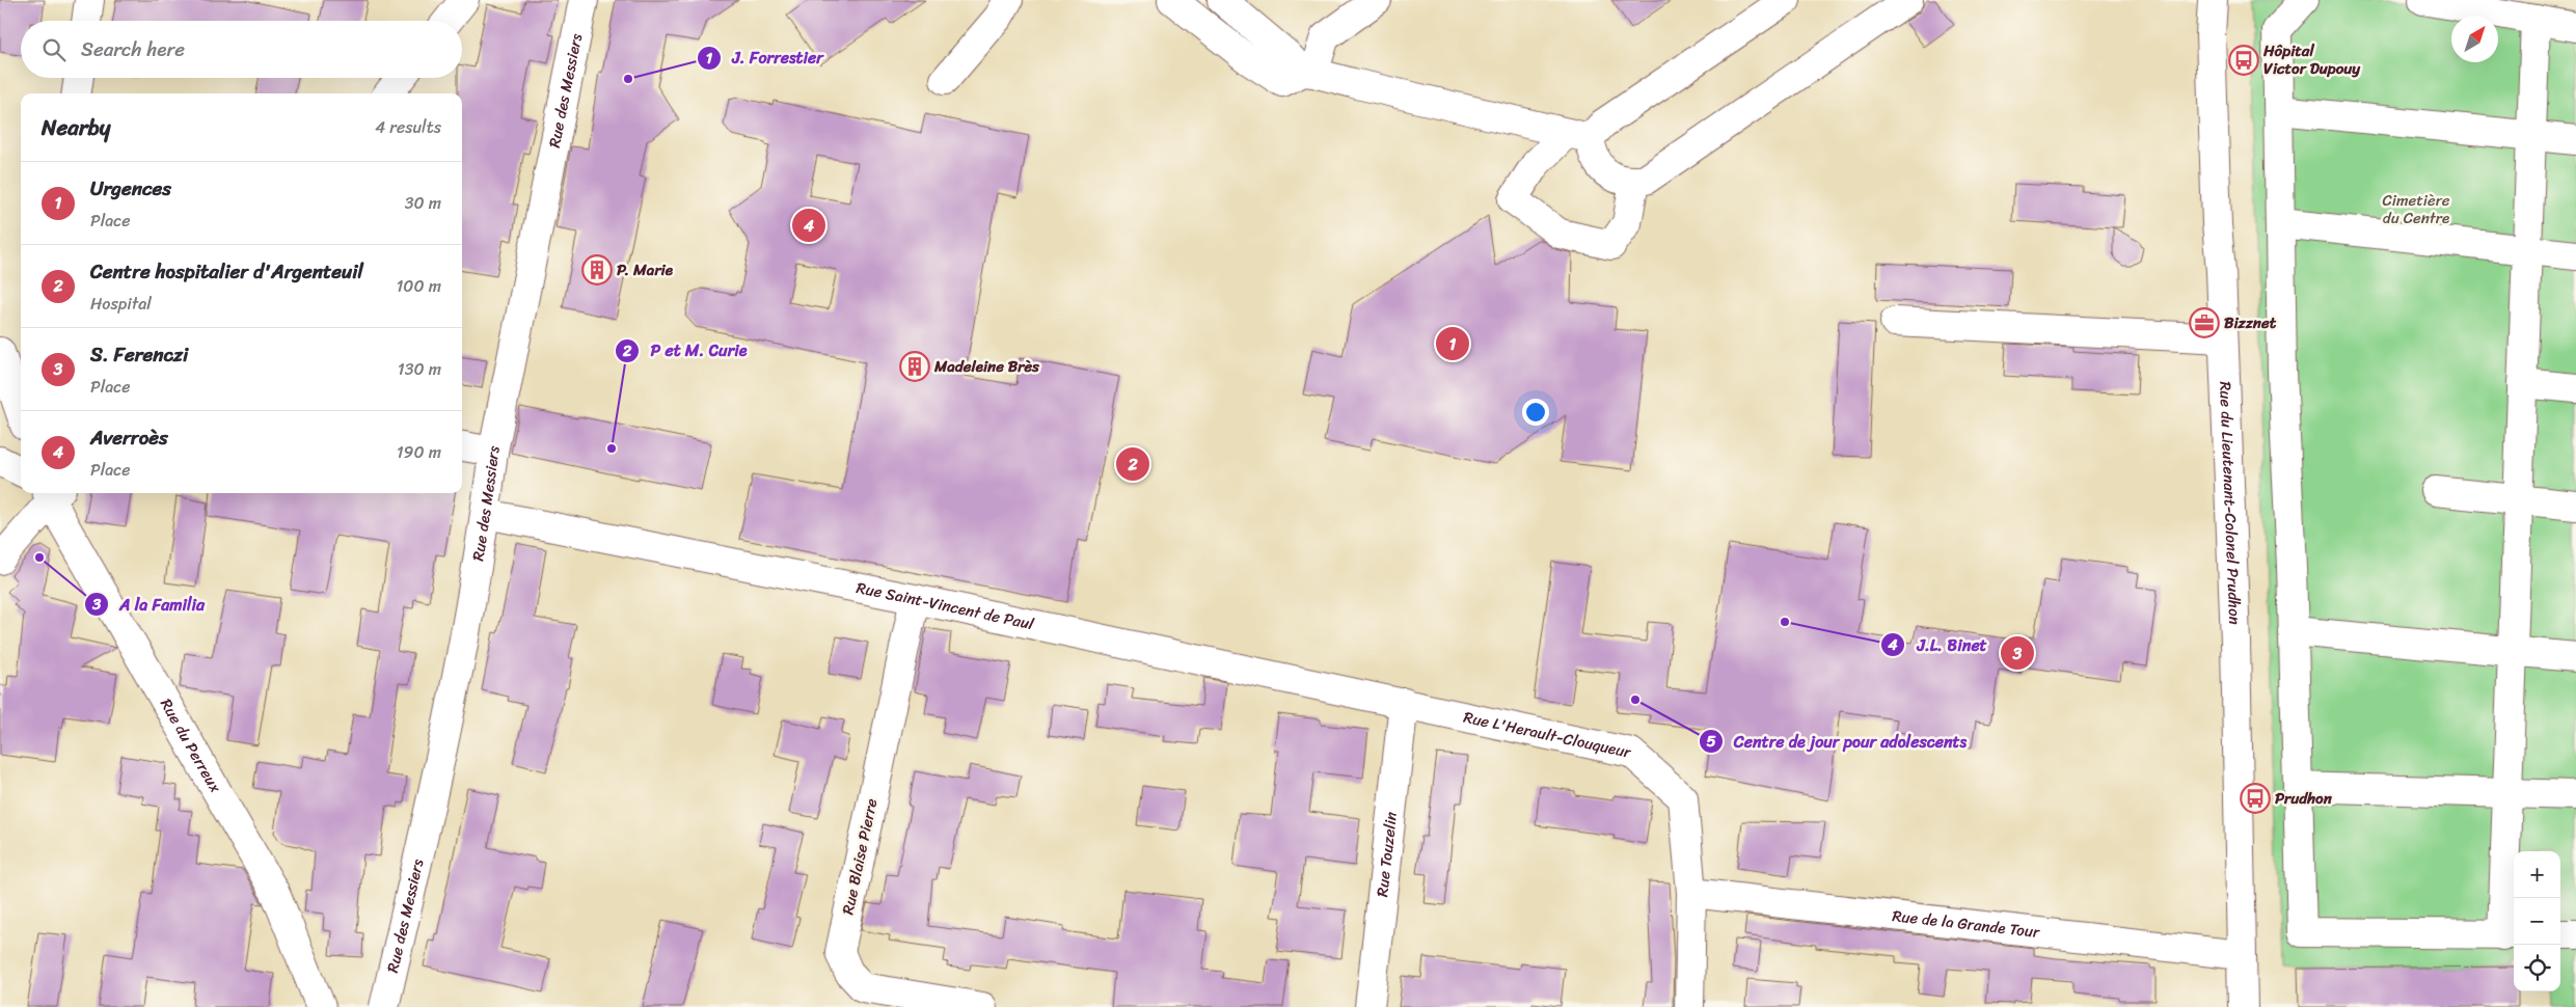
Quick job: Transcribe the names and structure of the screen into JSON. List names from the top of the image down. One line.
{"streets":{"street":["Rue des Messiers","Rue du Lieutenant-Colonel Prudhon","Rue Saint-Vincent de Paul","Rue L'Herault-Clouqueur","Rue du Perreux","Rue Touzelin","Rue Blaise Pierre","Rue de la Grande Tour"]},"crossings":[["Rue des Messiers","Rue Saint-Vincent de Paul"],["Rue du Lieutenant-Colonel Prudhon","Rue de la Grande Tour"],["Rue Saint-Vincent de Paul","Rue L'Herault-Clouqueur"],["Rue Saint-Vincent de Paul","Rue Touzelin"],["Rue Saint-Vincent de Paul","Rue Blaise Pierre"],["Rue L'Herault-Clouqueur","Rue Touzelin"],["Rue L'Herault-Clouqueur","Rue de la Grande Tour"]],"parks":["Cimetière du Centre"],"places":{"bus stop":["Hôpital Victor Dupouy","Prudhon"],"other":["J. Forrestier","P et M. Curie","A la Familia","J.L. Binet","Centre de jour pour adolescents"],"building":["P. Marie","Madeleine Brès"],"office":["Bizznet"]},"north":"top right","page":{"search":"Search here","heading":["Nearby","4 results"],"list":[{"mark":"1","name":"Urgences","note":"Place","value":"30 m"},{"mark":"2","name":"Centre hospitalier d'Argenteuil","note":"Hospital","value":"100 m"},{"mark":"3","name":"S. Ferenczi","note":"Place","value":"130 m"},{"mark":"4","name":"Averroès","note":"Place","value":"190 m"}],"pins":["4","1","2","3"],"map_buttons":["+","−"]}}
